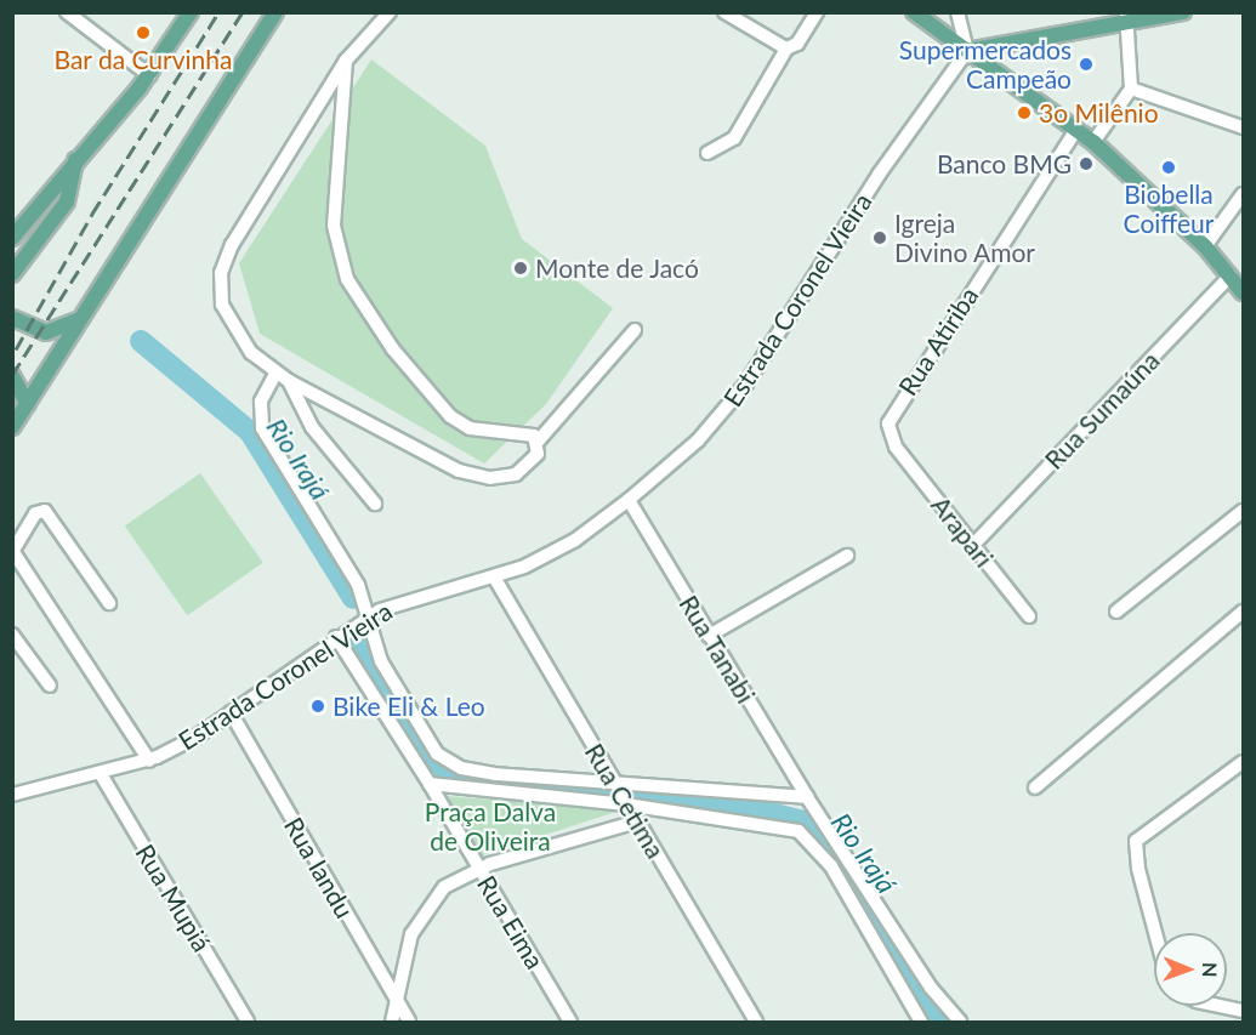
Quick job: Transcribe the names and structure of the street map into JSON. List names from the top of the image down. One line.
{"streets":{"street":["Estrada Coronel Vieira","Rua Atiriba","Rua Sumaúna","Arapari","Rua Tanabi","Rua Cetima","Rua Iandu","Rua Mupiá","Rua Eima"]},"crossings":[["Estrada Coronel Vieira","Rua Tanabi"],["Estrada Coronel Vieira","Rua Cetima"],["Estrada Coronel Vieira","Rua Iandu"],["Estrada Coronel Vieira","Rua Mupiá"],["Estrada Coronel Vieira","Rua Eima"],["Rua Atiriba","Arapari"],["Rua Sumaúna","Arapari"]],"water":["Rio Irajá"],"parks":["Praça Dalva de Oliveira"],"places":["Bar da Curvinha","Supermercados Campeão","3o Milênio","Banco BMG","Biobella Coiffeur","Igreja Divino Amor","Monte de Jacó","Bike Eli & Leo"],"north":"right"}
